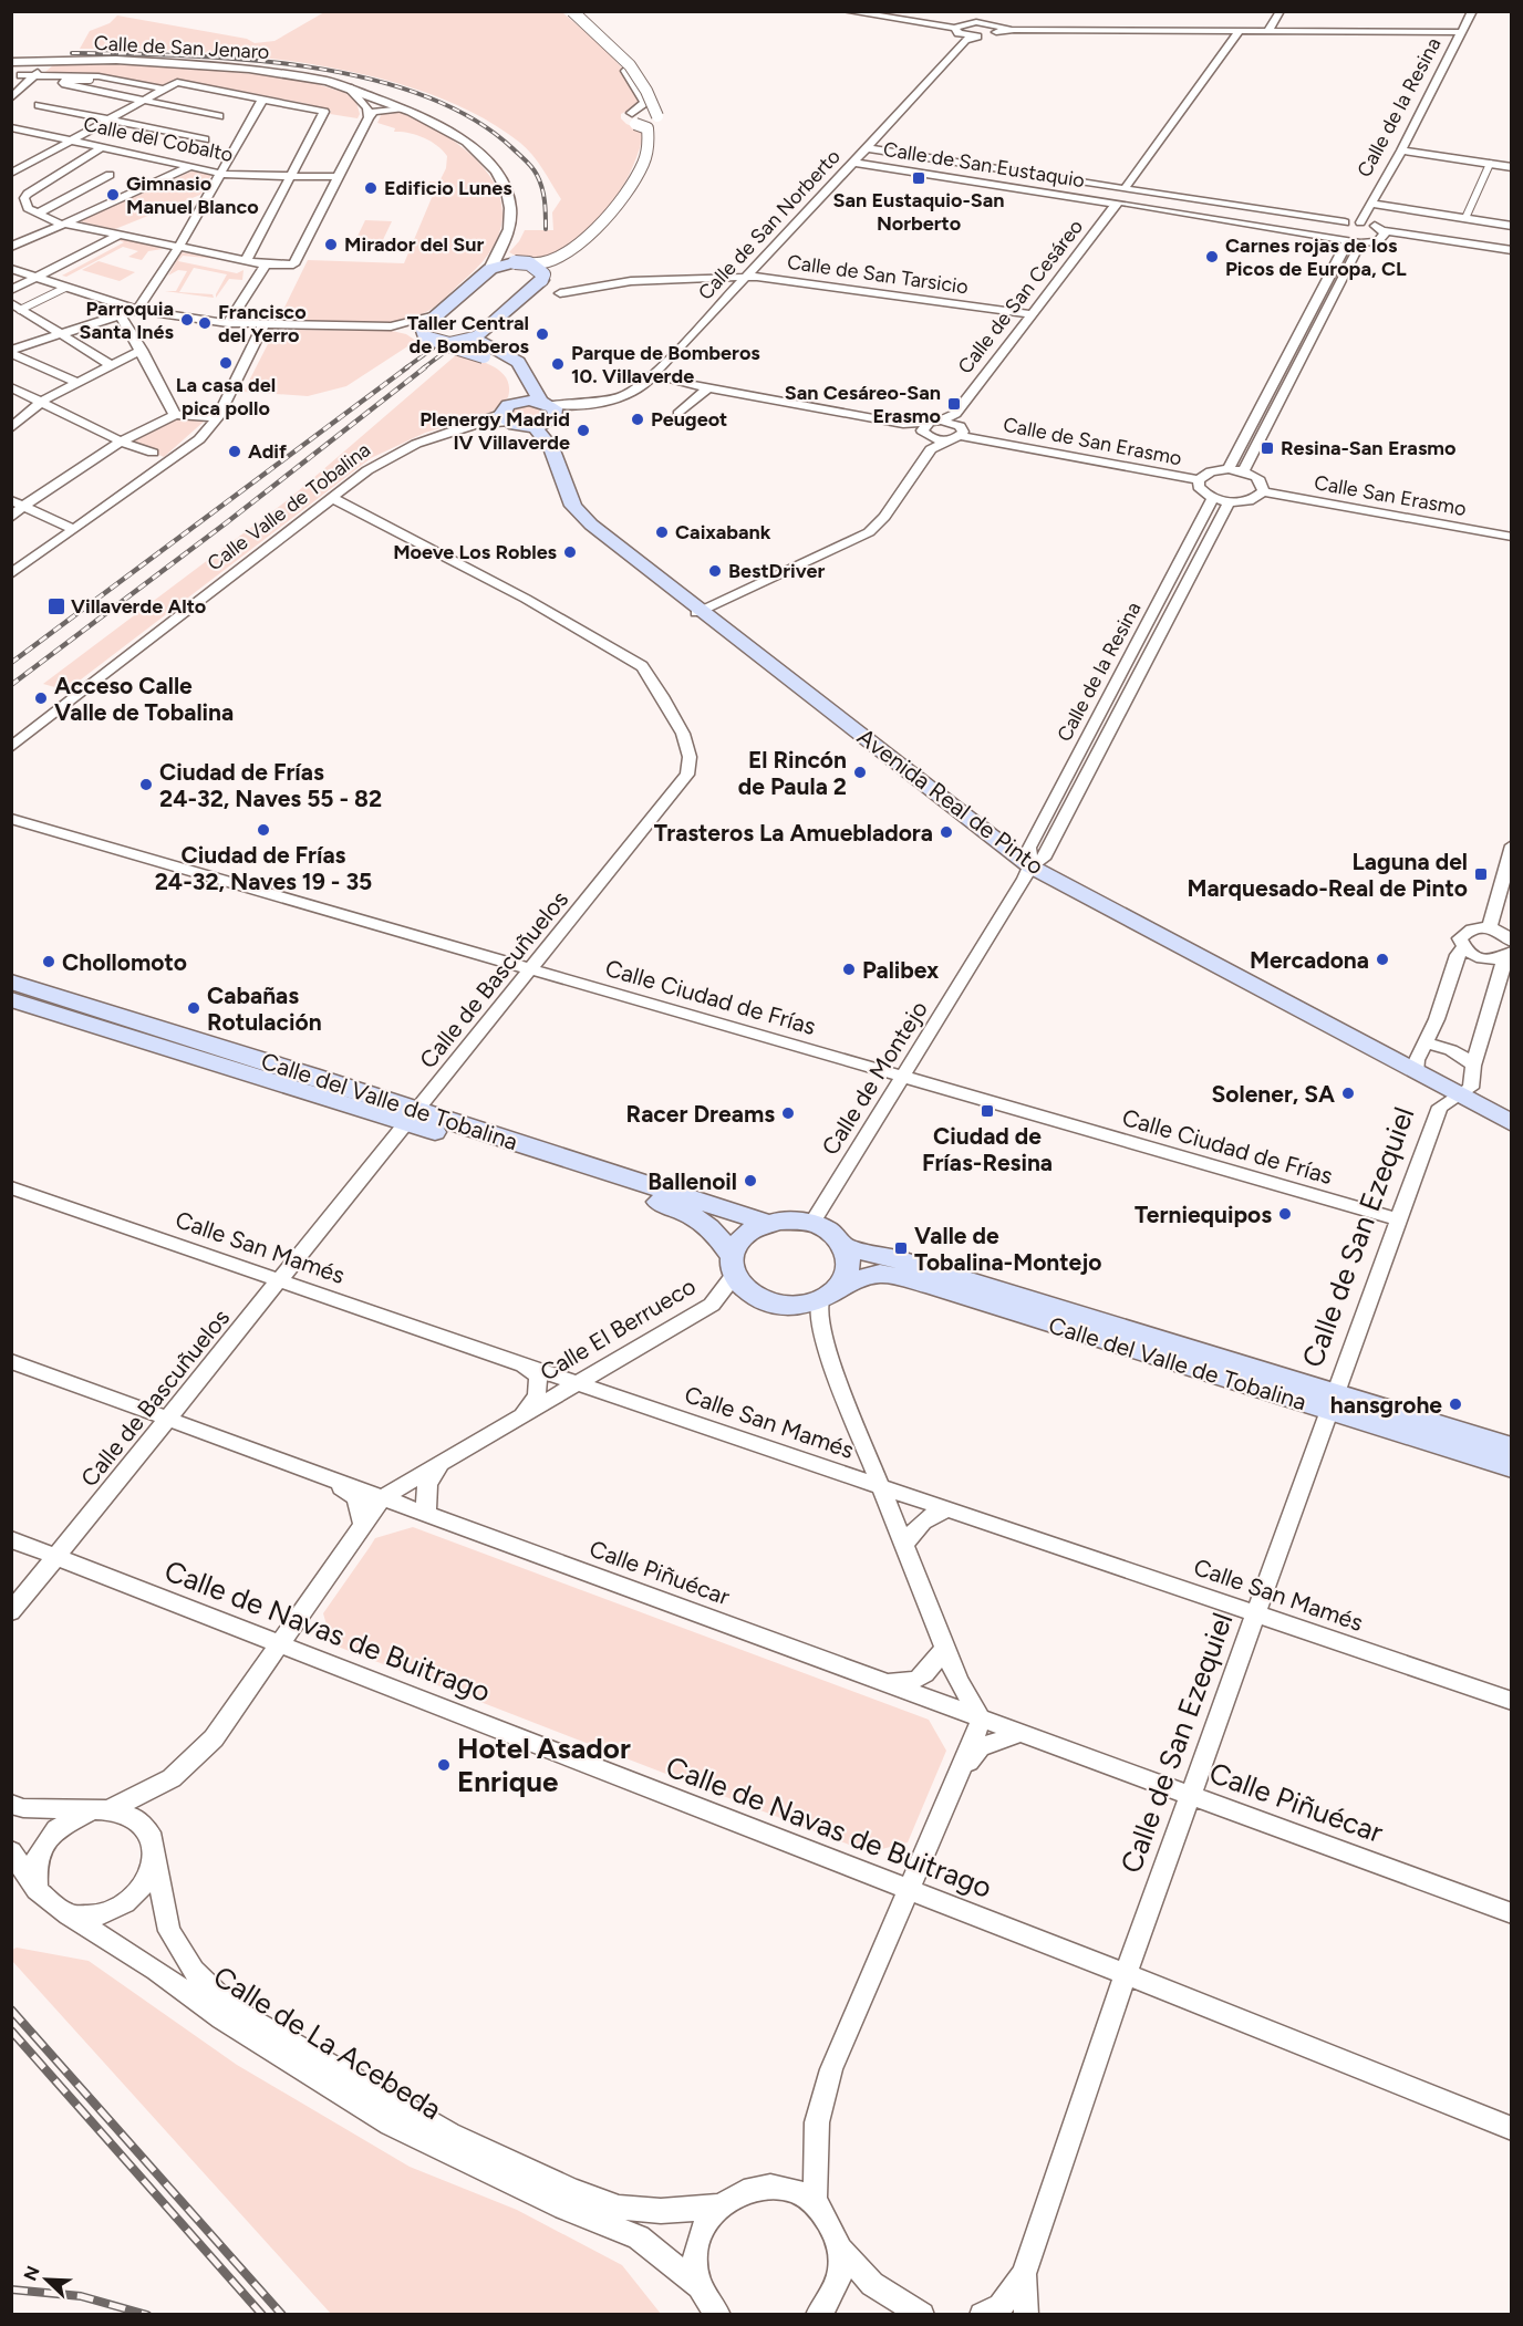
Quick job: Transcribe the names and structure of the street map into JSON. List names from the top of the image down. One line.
{"streets":{"main road":["Avenida Real de Pinto","Calle del Valle de Tobalina"],"street":["Calle de San Jenaro","Calle de la Resina","Calle del Cobalto","Calle de San Eustaquio","Calle de San Norberto","Calle de San Tarsicio","Calle de San Cesáreo","Calle de San Erasmo","Calle San Erasmo","Calle Valle de Tobalina","Calle de Bascuñuelos","Calle Ciudad de Frías","Calle de Montejo","Calle de San Ezequiel","Calle San Mamés","Calle El Berrueco","Calle Piñuécar","Calle de Navas de Buitrago","Calle de La Acebeda"]},"crossings":[["Calle de la Resina","Calle de San Eustaquio"],["Calle de la Resina","Avenida Real de Pinto"],["Calle de la Resina","Calle de Montejo"],["Calle de San Eustaquio","Calle de San Norberto"],["Calle de San Eustaquio","Calle de San Cesáreo"],["Calle de San Norberto","Calle de San Tarsicio"],["Calle de San Norberto","Avenida Real de Pinto"],["Calle de San Tarsicio","Calle de San Cesáreo"],["Calle de San Cesáreo","Calle de San Erasmo"],["Calle de San Cesáreo","Avenida Real de Pinto"],["Calle Valle de Tobalina","Calle de Bascuñuelos"],["Avenida Real de Pinto","Calle de Montejo"],["Avenida Real de Pinto","Calle de San Ezequiel"],["Calle de Bascuñuelos","Calle Ciudad de Frías"],["Calle de Bascuñuelos","Calle del Valle de Tobalina"],["Calle de Bascuñuelos","Calle San Mamés"],["Calle de Bascuñuelos","Calle Piñuécar"],["Calle de Bascuñuelos","Calle de Navas de Buitrago"],["Calle Ciudad de Frías","Calle de Montejo"],["Calle Ciudad de Frías","Calle de San Ezequiel"],["Calle de Montejo","Calle del Valle de Tobalina"],["Calle de Montejo","Calle El Berrueco"],["Calle del Valle de Tobalina","Calle de San Ezequiel"],["Calle del Valle de Tobalina","Calle El Berrueco"],["Calle de San Ezequiel","Calle San Mamés"],["Calle de San Ezequiel","Calle Piñuécar"],["Calle de San Ezequiel","Calle de Navas de Buitrago"],["Calle San Mamés","Calle El Berrueco"],["Calle El Berrueco","Calle Piñuécar"],["Calle El Berrueco","Calle de Navas de Buitrago"],["Calle El Berrueco","Calle de La Acebeda"]],"places":{"transit":["San Eustaquio-San Norberto","San Cesáreo-San Erasmo","Resina-San Erasmo","Villaverde Alto","Laguna del Marquesado-Real de Pinto","Ciudad de Frías-Resina","Valle de Tobalina-Montejo"],"other":["Edificio Lunes","Gimnasio Manuel Blanco","Mirador del Sur","Carnes rojas de los Picos de Europa, CL","Parroquia Santa Inés","Francisco del Yerro","Taller Central de Bomberos","La casa del pica pollo","Parque de Bomberos 10. Villaverde","Peugeot","Plenergy Madrid IV Villaverde","Adif","Caixabank","Moeve Los Robles","BestDriver","Acceso Calle Valle de Tobalina","El Rincón de Paula 2","Ciudad de Frías 24-32, Naves 55 - 82","Ciudad de Frías 24-32, Naves 19 - 35","Trasteros La Amuebladora","Mercadona","Chollomoto","Palibex","Cabañas Rotulación","Solener, SA","Racer Dreams","Ballenoil","Terniequipos","hansgrohe","Hotel Asador Enrique"]},"north":"top left"}
